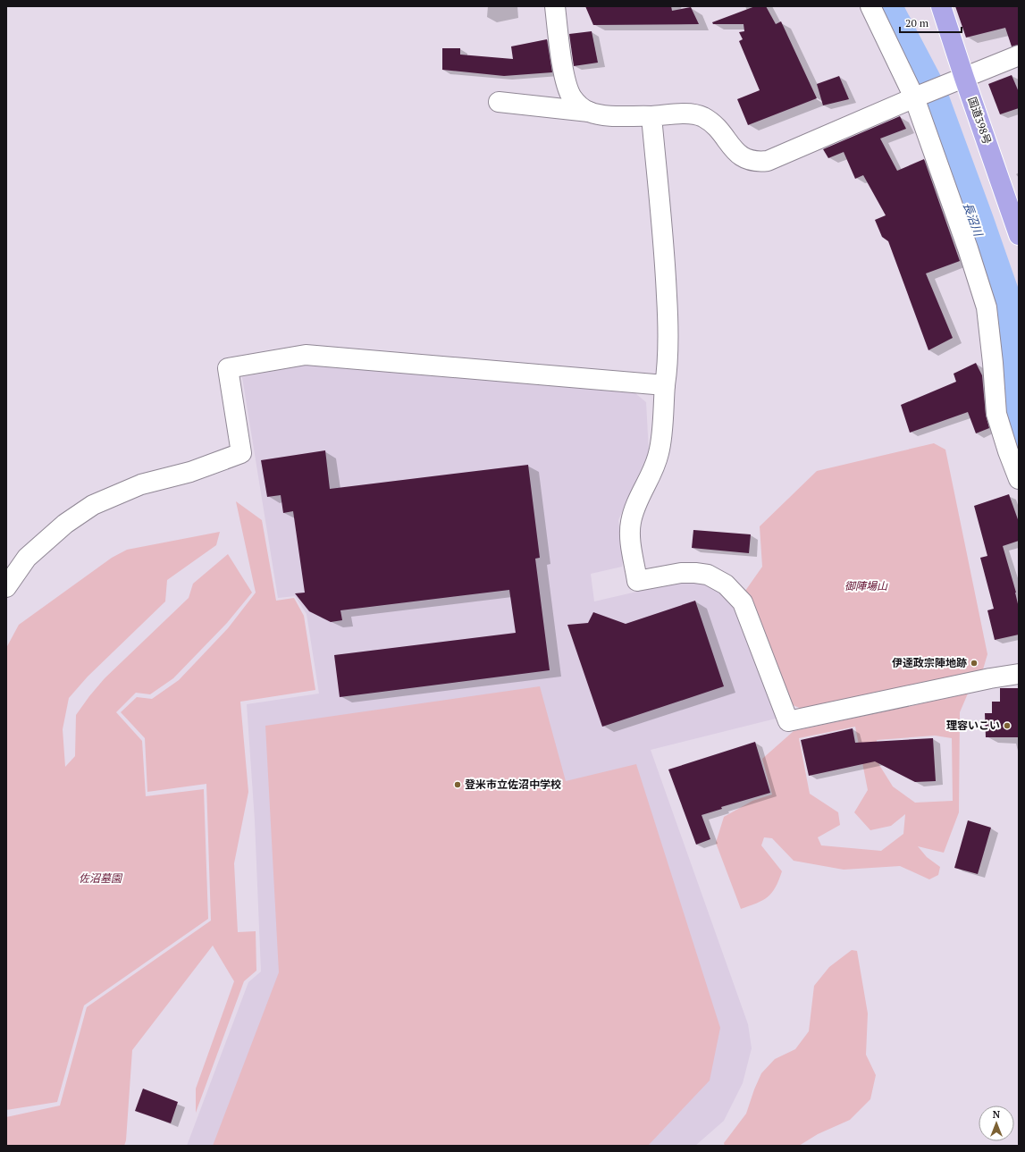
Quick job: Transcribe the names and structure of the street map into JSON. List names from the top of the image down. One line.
{"streets":{"highway":["国道398号"]},"water":["長沼川"],"parks":["御陣場山","佐沼墓園"],"places":["伊達政宗陣地跡","理容いこい","登米市立佐沼中学校"],"scale_bar":"20 m","north":"top"}
